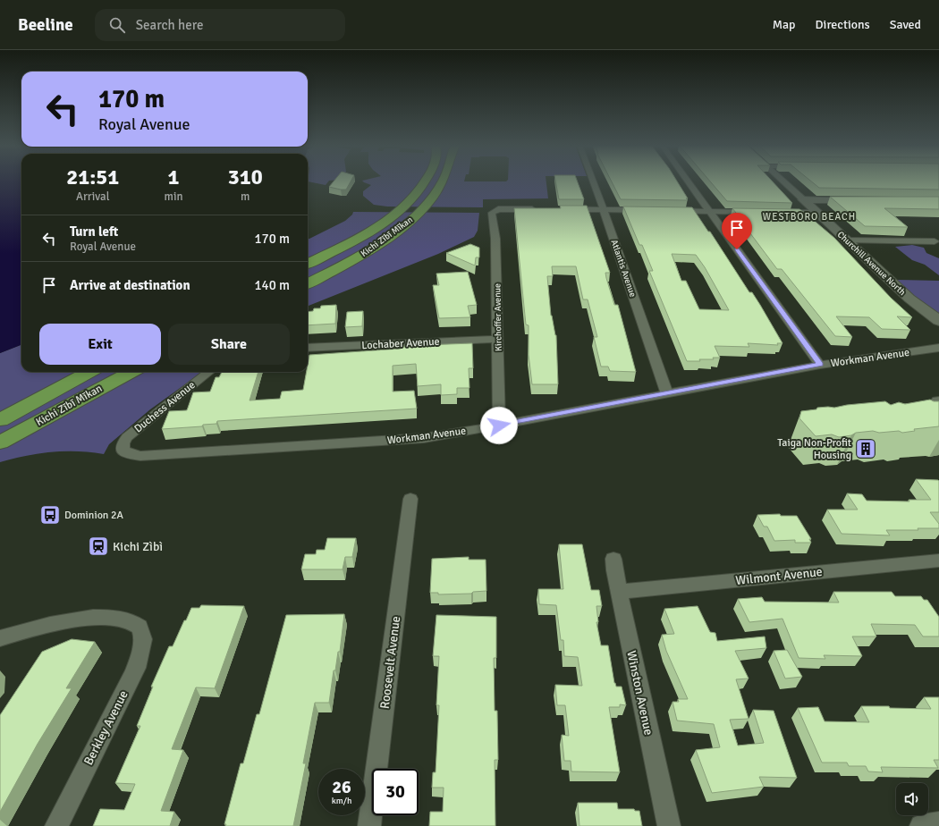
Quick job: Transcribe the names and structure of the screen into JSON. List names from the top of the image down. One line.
{"streets":{"highway":["Kichi Zībī Mīkan"],"street":["Churchill Avenue North","Atlantis Avenue","Kirchoffer Avenue","Lochaber Avenue","Workman Avenue","Duchess Avenue","Wilmont Avenue","Roosevelt Avenue","Winston Avenue","Berkley Avenue"]},"crossings":[["Atlantis Avenue","Workman Avenue"],["Kirchoffer Avenue","Lochaber Avenue"],["Kirchoffer Avenue","Workman Avenue"],["Workman Avenue","Duchess Avenue"],["Wilmont Avenue","Winston Avenue"]],"districts":["WESTBORO BEACH"],"places":{"building":["Taiga Non-Profit Housing"],"bus stop":["Dominion 2A"],"station":["Kichi Zìbì"]},"page":{"header":"Beeline","search":"Search here","nav":["Map","Directions","Saved"],"turn":["170 m","Royal Avenue"],"eta":["21:51","Arrival","1","min","310","m"],"list":[{"name":"Turn left","note":"Royal Avenue","value":"170 m"},{"name":"Arrive at destination","value":"140 m"}],"buttons":["Exit","Share"],"speed":"26 km/h","limit":"30"}}
